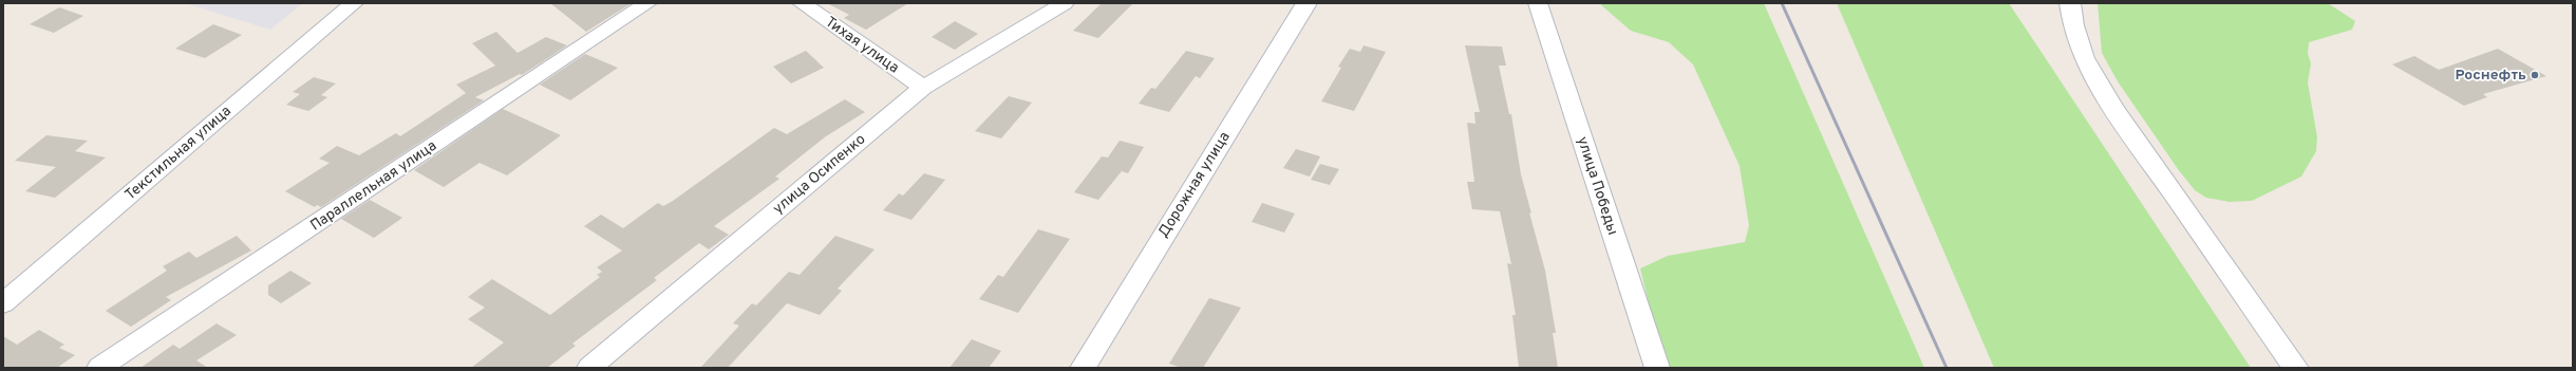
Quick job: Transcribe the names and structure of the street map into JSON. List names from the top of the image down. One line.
{"streets":{"main road":["Дорожная улица"],"street":["Тихая улица","Текстильная улица","улица Осипенко","Параллельная улица","улица Победы"]},"crossings":[["Тихая улица","улица Осипенко"]],"places":["Роснефть"]}
